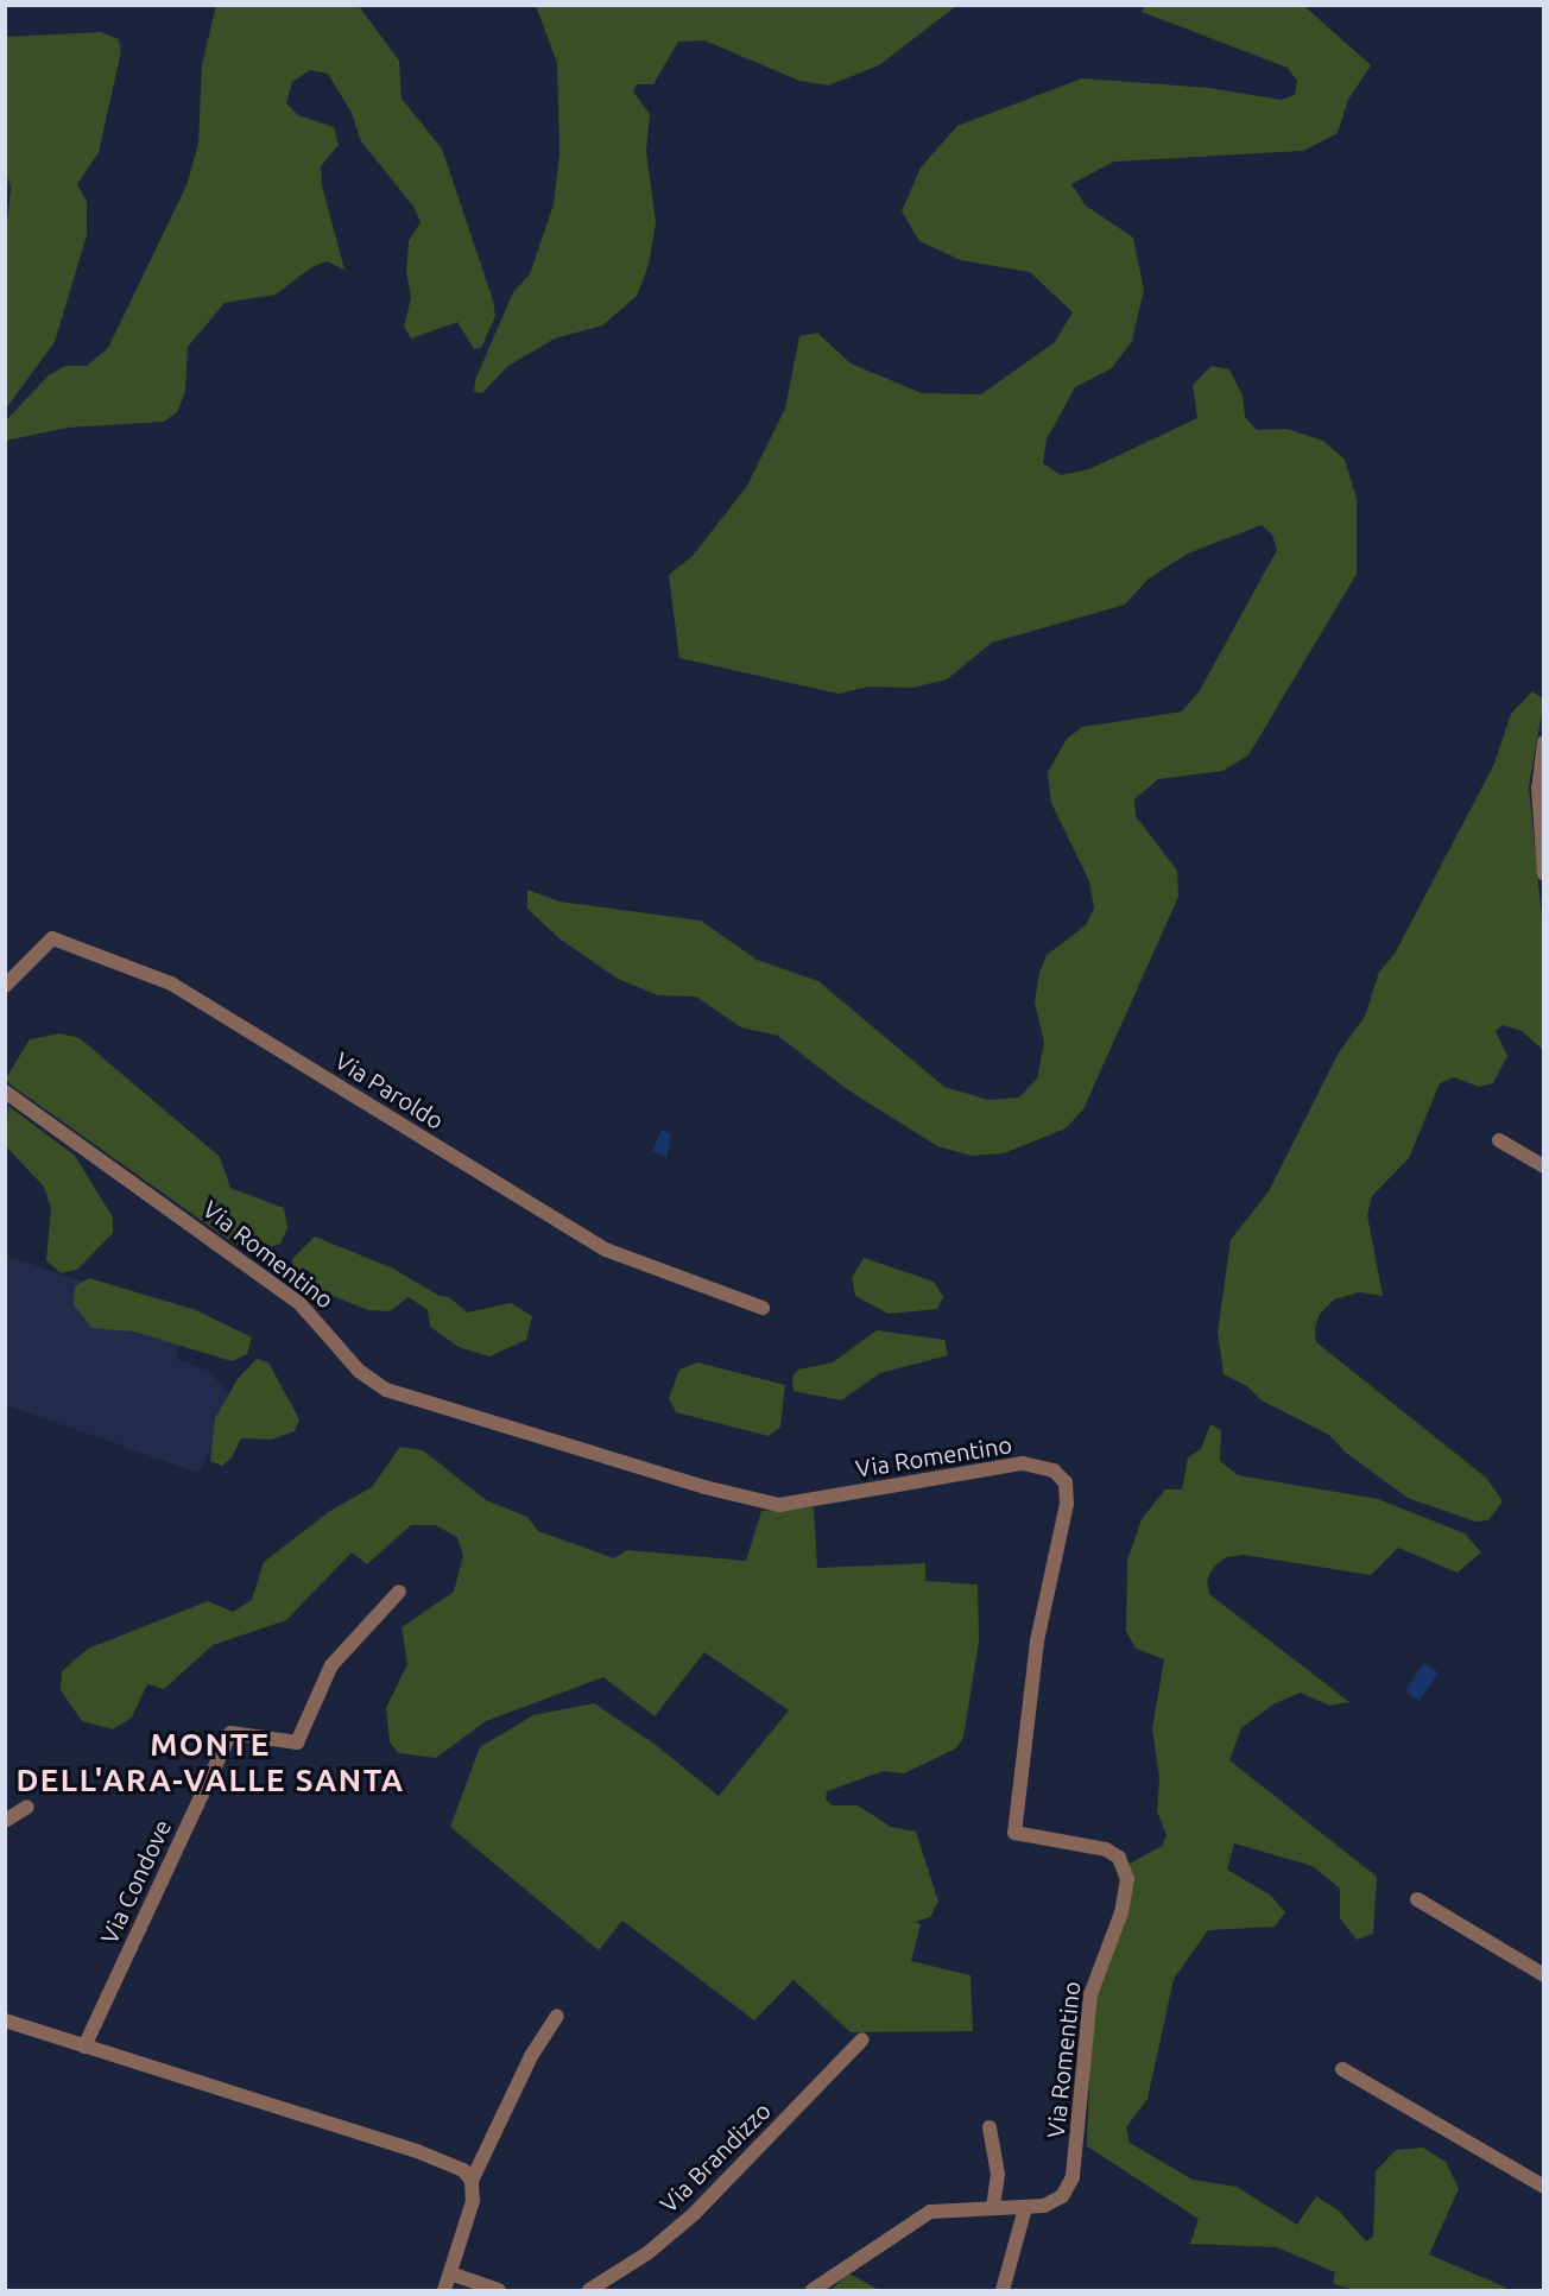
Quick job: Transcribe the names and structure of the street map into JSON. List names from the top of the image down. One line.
{"streets":{"street":["Via Paroldo","Via Romentino","Via Condove","Via Brandizzo"]},"districts":["MONTE DELL'ARA-VALLE SANTA"]}
